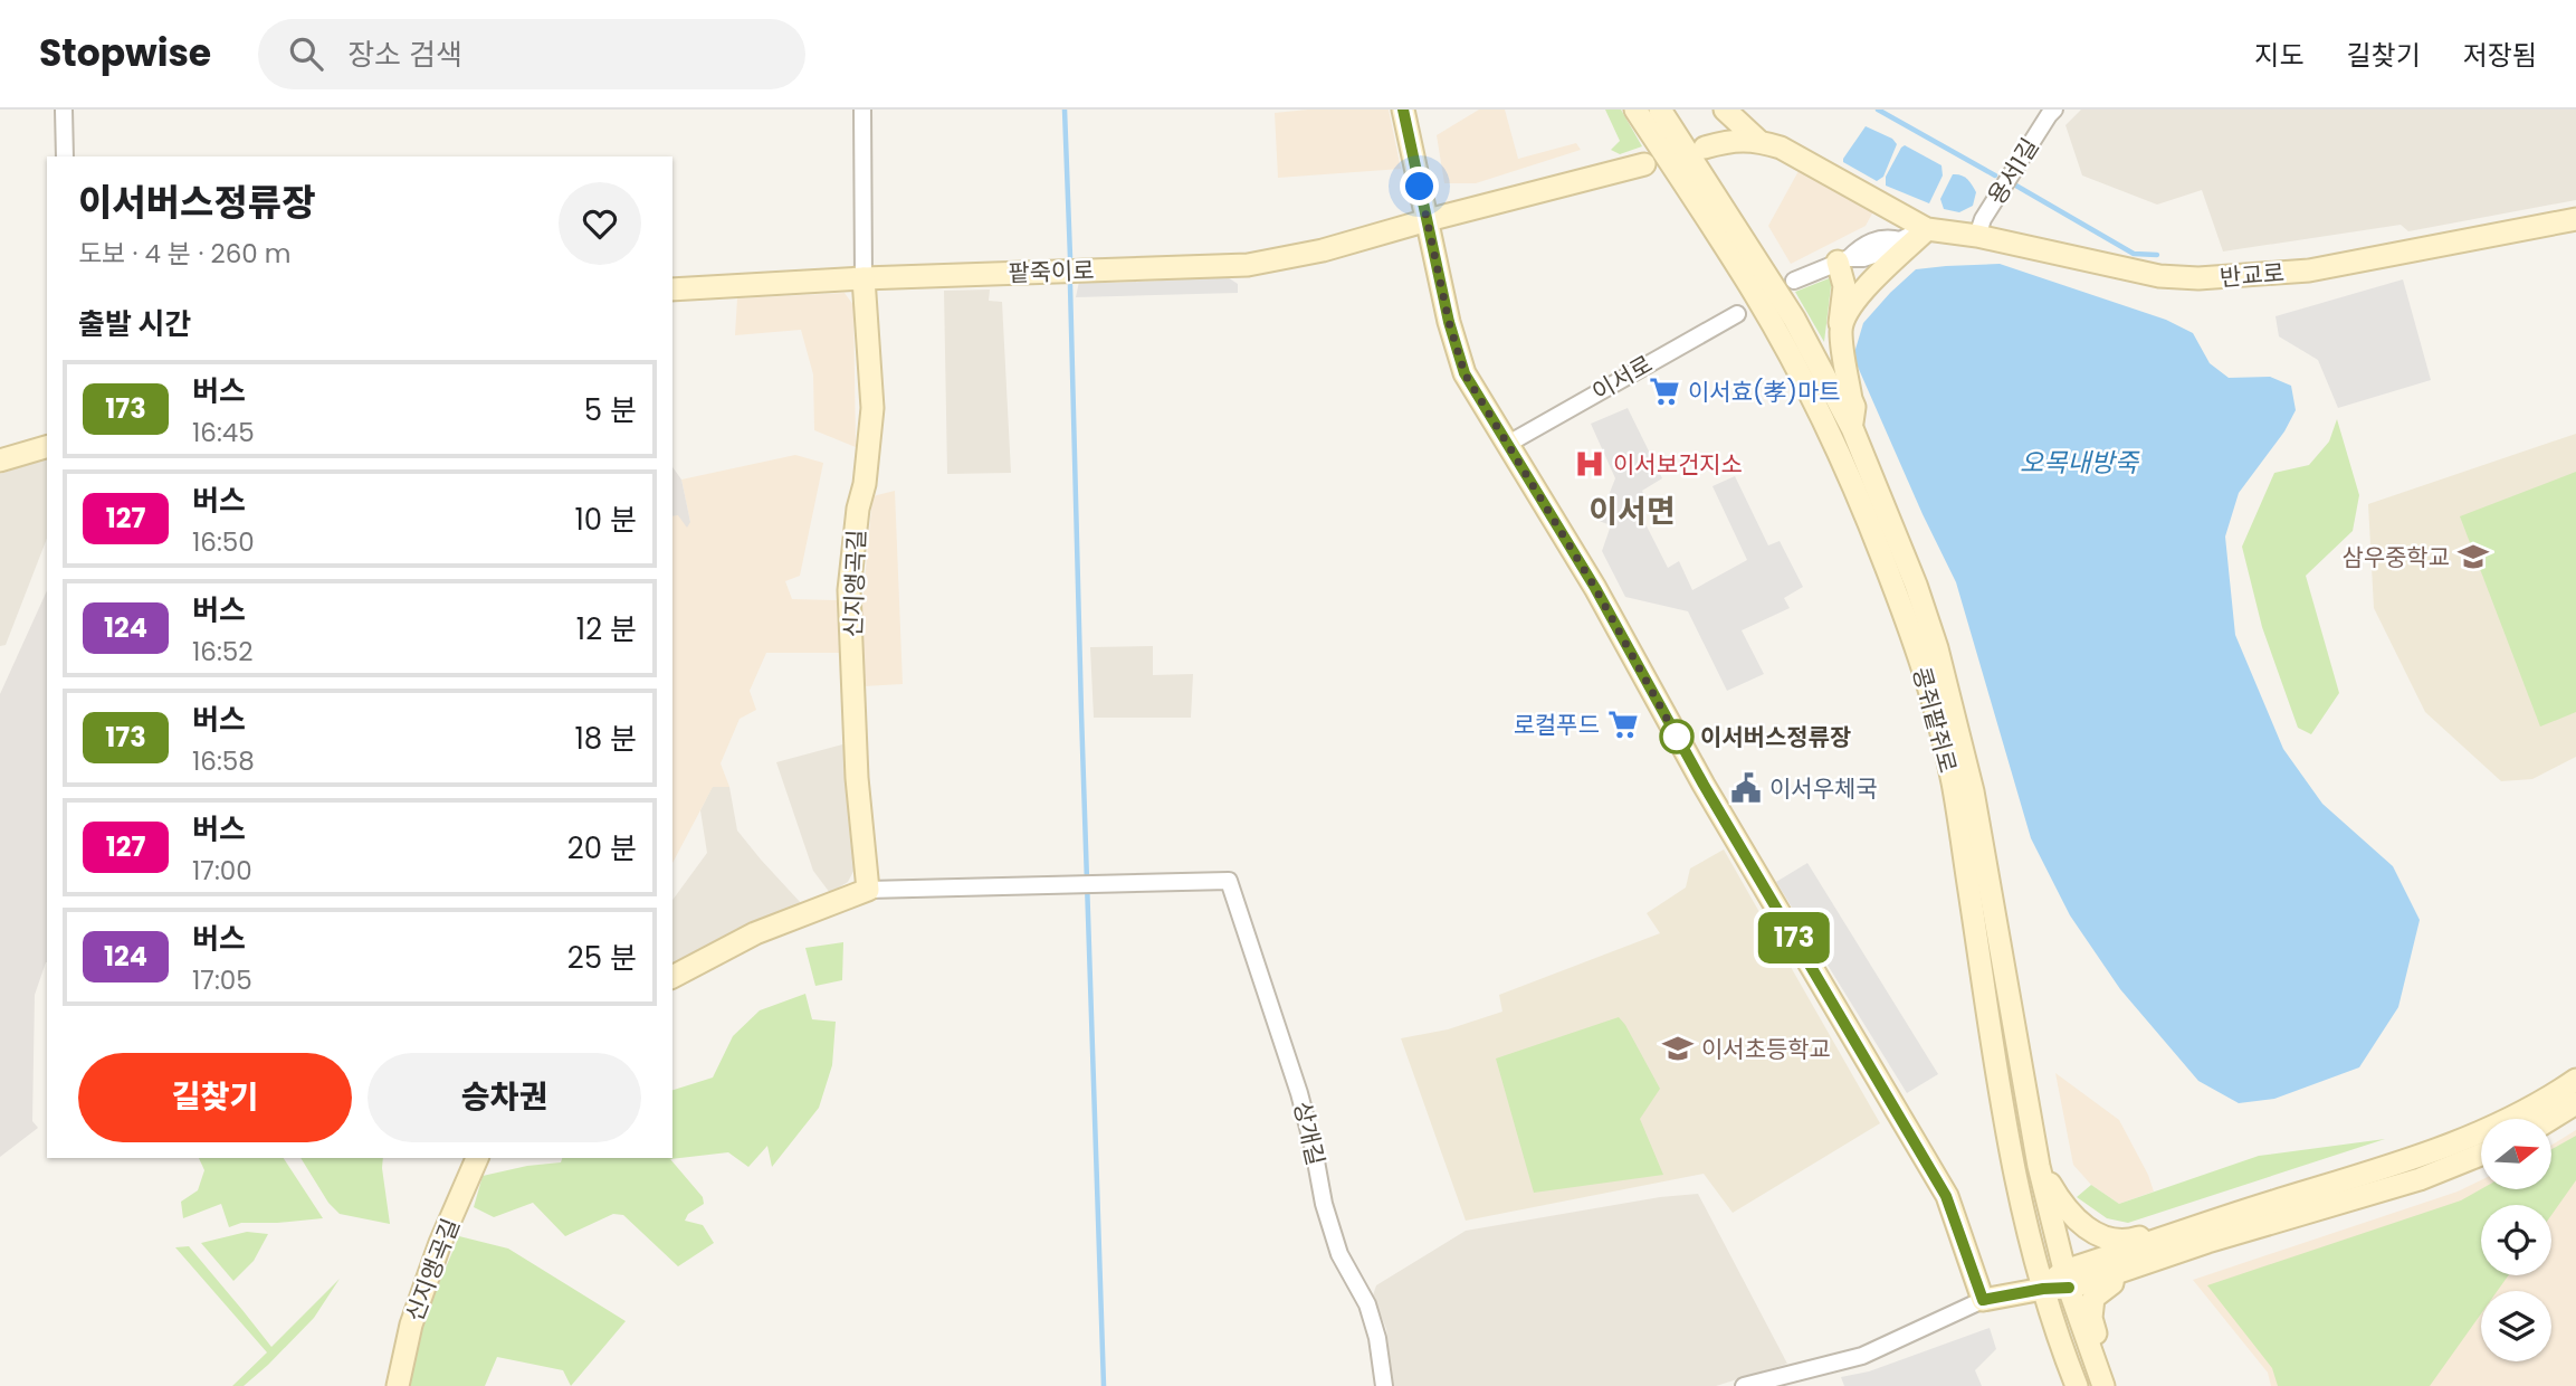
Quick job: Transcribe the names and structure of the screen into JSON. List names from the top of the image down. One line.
{"streets":{"street":["용서1길","팥죽이로","반교로","이서로","신지앵곡길","콩쥐팥쥐로","상개길"]},"crossings":[["용서1길","반교로"],["팥죽이로","신지앵곡길"],["신지앵곡길","상개길"]],"districts":["이서면"],"water":["오목내방죽"],"places":{"supermarket":["이서효(孝)마트","로컬푸드"],"hospital":["이서보건지소"],"school or university":["삼우중학교","이서초등학교"],"other":["이서버스정류장"],"public building":["이서우체국"]},"lines":["bus line 173"],"north":"right","page":{"header":"Stopwise","search":"장소 검색","nav":["지도","길찾기","저장됨"],"on_map":"173","heading":[["이서버스정류장","도보 · 4 분 · 260 m"],"출발 시간"],"list":[{"mark":"173","name":"버스","note":"16:45","value":"5 분"},{"mark":"127","name":"버스","note":"16:50","value":"10 분"},{"mark":"124","name":"버스","note":"16:52","value":"12 분"},{"mark":"173","name":"버스","note":"16:58","value":"18 분"},{"mark":"127","name":"버스","note":"17:00","value":"20 분"},{"mark":"124","name":"버스","note":"17:05","value":"25 분"}],"buttons":["길찾기","승차권"]}}
